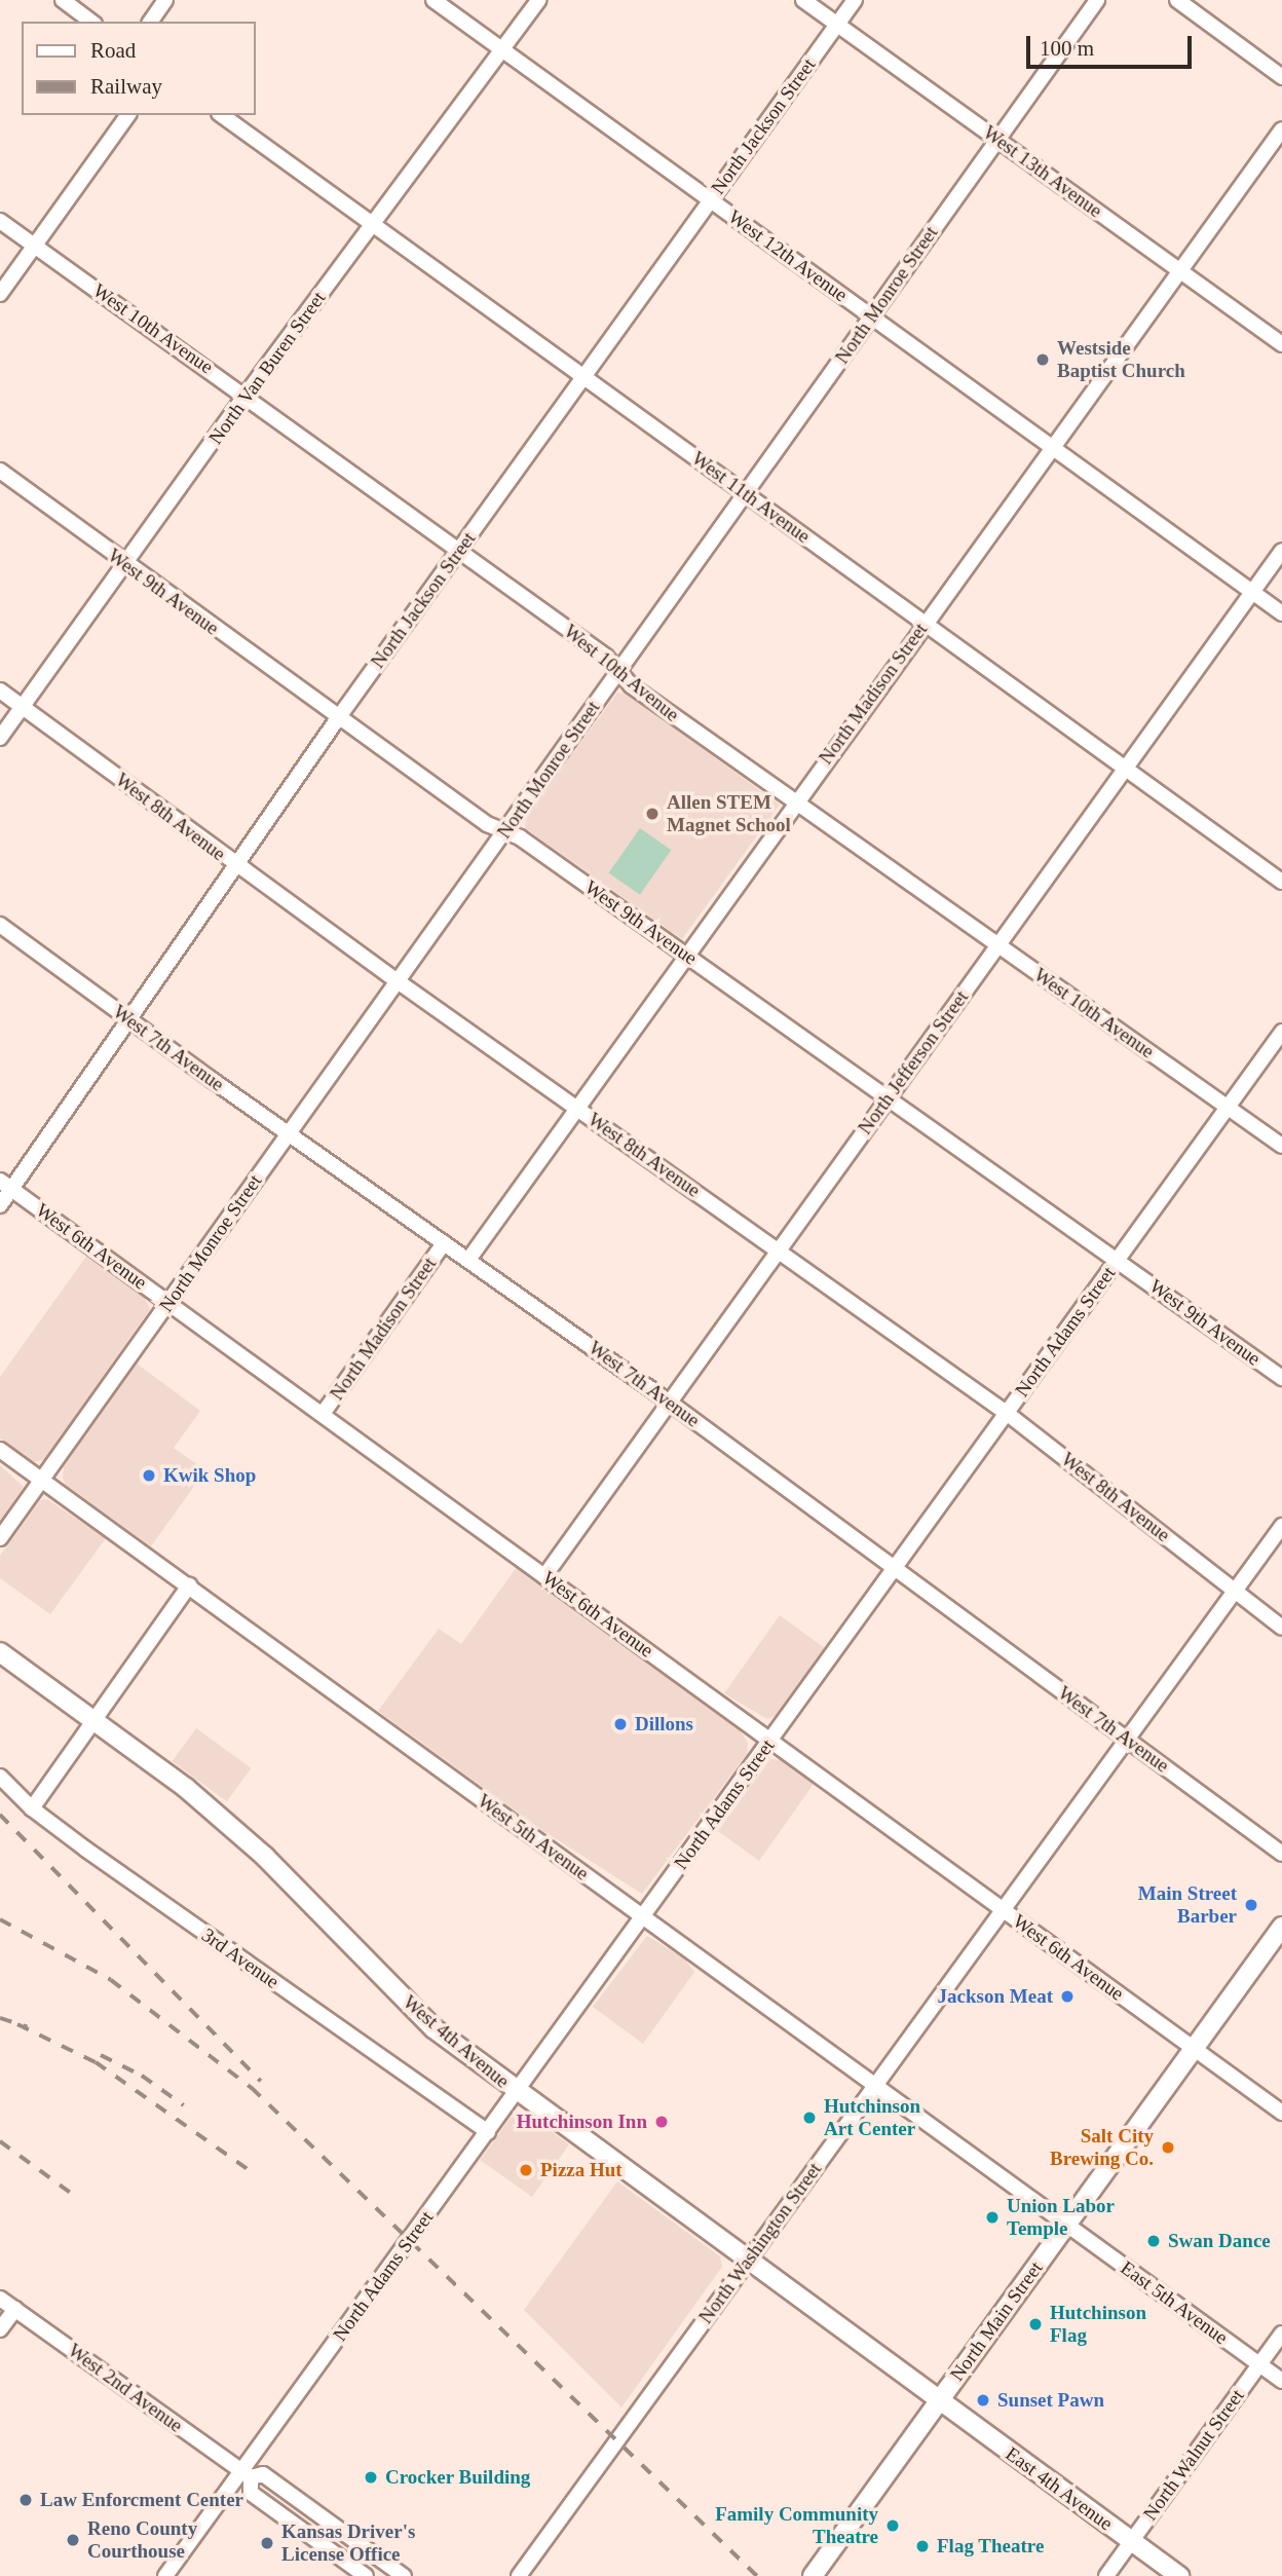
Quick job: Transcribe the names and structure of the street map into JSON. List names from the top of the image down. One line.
{"streets":{"main road":["West 4th Avenue","North Main Street","East 4th Avenue"],"street":["North Jackson Street","West 13th Avenue","West 12th Avenue","North Monroe Street","West 10th Avenue","North Van Buren Street","West 11th Avenue","West 9th Avenue","North Madison Street","West 8th Avenue","West 7th Avenue","North Jefferson Street","West 6th Avenue","North Adams Street","West 5th Avenue","3rd Avenue","North Washington Street","East 5th Avenue","West 2nd Avenue","North Walnut Street"]},"crossings":[["North Jackson Street","West 13th Avenue"],["North Jackson Street","West 12th Avenue"],["North Jackson Street","West 10th Avenue"],["North Jackson Street","West 11th Avenue"],["North Jackson Street","West 9th Avenue"],["North Jackson Street","West 8th Avenue"],["North Jackson Street","West 7th Avenue"],["North Jackson Street","West 6th Avenue"],["West 13th Avenue","North Monroe Street"],["West 13th Avenue","North Madison Street"],["West 12th Avenue","North Monroe Street"],["West 12th Avenue","North Van Buren Street"],["West 12th Avenue","North Madison Street"],["West 12th Avenue","North Jefferson Street"],["North Monroe Street","West 10th Avenue"],["North Monroe Street","West 11th Avenue"],["North Monroe Street","West 9th Avenue"],["North Monroe Street","West 8th Avenue"],["North Monroe Street","West 7th Avenue"],["North Monroe Street","West 6th Avenue"],["North Monroe Street","West 5th Avenue"],["West 10th Avenue","North Van Buren Street"],["West 10th Avenue","North Madison Street"],["West 10th Avenue","North Jefferson Street"],["West 10th Avenue","North Adams Street"],["North Van Buren Street","West 11th Avenue"],["North Van Buren Street","West 9th Avenue"],["North Van Buren Street","West 8th Avenue"],["West 11th Avenue","North Madison Street"],["West 11th Avenue","North Jefferson Street"],["West 9th Avenue","North Madison Street"],["West 9th Avenue","North Jefferson Street"],["West 9th Avenue","North Adams Street"],["North Madison Street","West 8th Avenue"],["North Madison Street","West 7th Avenue"],["North Madison Street","West 6th Avenue"],["West 8th Avenue","North Jefferson Street"],["West 8th Avenue","North Adams Street"],["West 8th Avenue","North Washington Street"],["West 7th Avenue","North Jefferson Street"],["West 7th Avenue","North Adams Street"],["West 7th Avenue","North Washington Street"],["North Jefferson Street","West 6th Avenue"],["West 6th Avenue","North Adams Street"],["West 6th Avenue","North Washington Street"],["West 6th Avenue","North Main Street"],["North Adams Street","West 5th Avenue"],["North Adams Street","3rd Avenue"],["North Adams Street","West 4th Avenue"],["North Adams Street","West 2nd Avenue"],["West 5th Avenue","North Washington Street"],["West 5th Avenue","East 5th Avenue"],["West 5th Avenue","North Main Street"],["West 4th Avenue","North Washington Street"],["West 4th Avenue","North Main Street"],["West 4th Avenue","East 4th Avenue"],["East 5th Avenue","North Main Street"],["East 5th Avenue","North Walnut Street"],["North Main Street","East 4th Avenue"],["North Walnut Street","East 4th Avenue"]],"places":["Westside Baptist Church","Allen STEM Magnet School","Kwik Shop","Dillons","Main Street Barber","Jackson Meat","Hutchinson Art Center","Hutchinson Inn","Salt City Brewing Co.","Pizza Hut","Union Labor Temple","Swan Dance","Hutchinson Flag","Sunset Pawn","Crocker Building","Law Enforcment Center","Family Community Theatre","Reno County Courthouse","Kansas Driver's License Office","Flag Theatre"],"legend":["Road","Railway"],"scale_bar":"100 m"}
